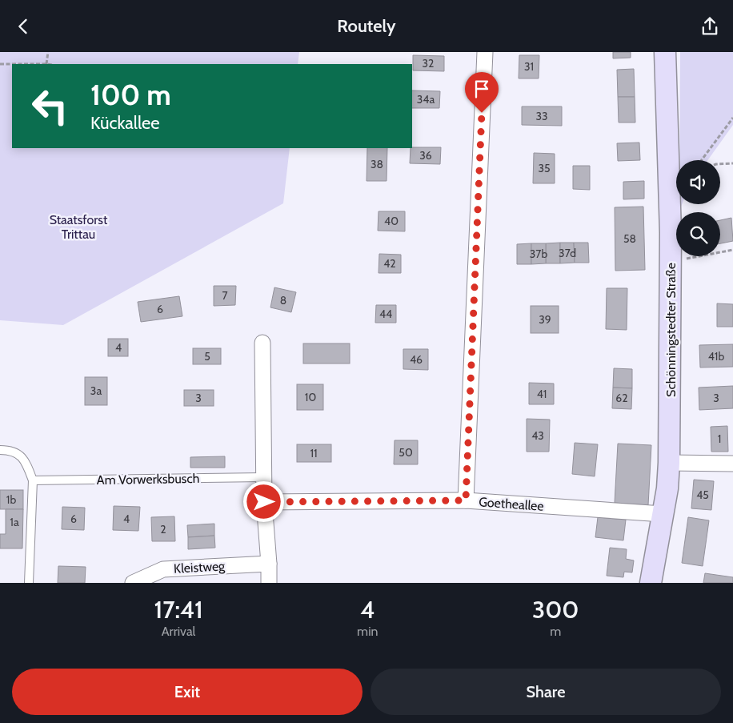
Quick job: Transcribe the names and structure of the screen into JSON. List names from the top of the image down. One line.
{"streets":{"main road":["Schönningstedter Straße"],"street":["Goetheallee","Kleistweg"],"lane":["Am Vorwerksbusch"]},"crossings":[["Schönningstedter Straße","Goetheallee"]],"parks":["Staatsforst Trittau"],"house_numbers":["32","31","34a","33","36","38","35","40","58","37d","37b","42","7","8","6","44","39","4","5","41b","46","3a","41","10","3","62","3","43","1","50","11","45","1b","6","4","1a","2"],"page":{"header":"Routely","turn":["100 m","Kückallee"],"eta":["17:41","Arrival","4","min","300","m"],"buttons":["Exit","Share"]}}
